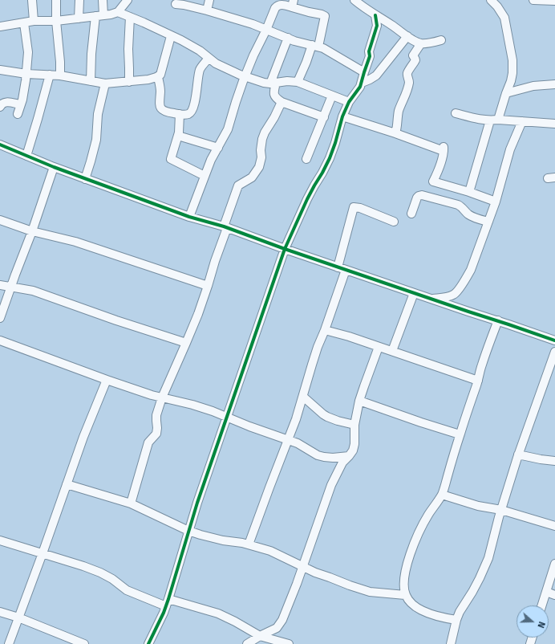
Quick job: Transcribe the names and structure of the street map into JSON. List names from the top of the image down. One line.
{"north":"right"}
